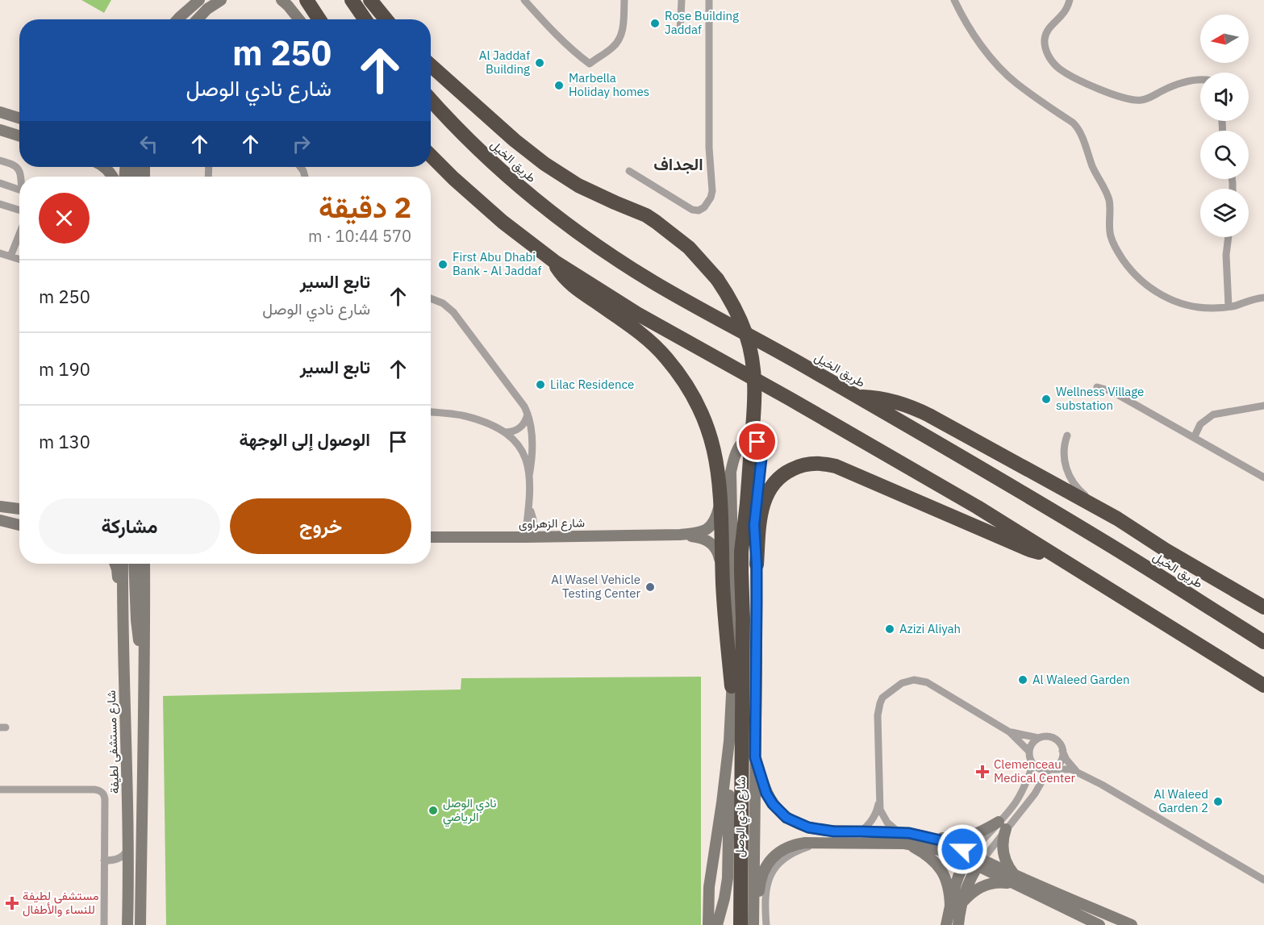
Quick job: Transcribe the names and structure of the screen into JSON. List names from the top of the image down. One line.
{"streets":{"highway":["طريق الخيل"],"street":["شارع الزهراوى","شارع مستشفى لطيفة","شارع نادي الوصل"]},"districts":["الجداف"],"places":{"other":["Rose Building Jaddaf","Al Jaddaf Building","Marbella Holiday homes","First Abu Dhabi Bank - Al Jaddaf","Lilac Residence","Wellness Village substation","Al Wasel Vehicle Testing Center","Azizi Aliyah","Al Waleed Garden","Al Waleed Garden 2","نادي الوصل الرياضي"],"health":["Clemenceau Medical Center","مستشفى لطيفة للنساء والأطفال"]},"north":"left","page":{"turn":["250 m","شارع نادي الوصل"],"heading":["2 دقيقة","570 m · 10:44"],"list":[{"name":"تابع السير","note":"شارع نادي الوصل","value":"250 m"},{"name":"تابع السير","value":"190 m"},{"name":"الوصول إلى الوجهة","value":"130 m"}],"buttons":["خروج","مشاركة"]}}
